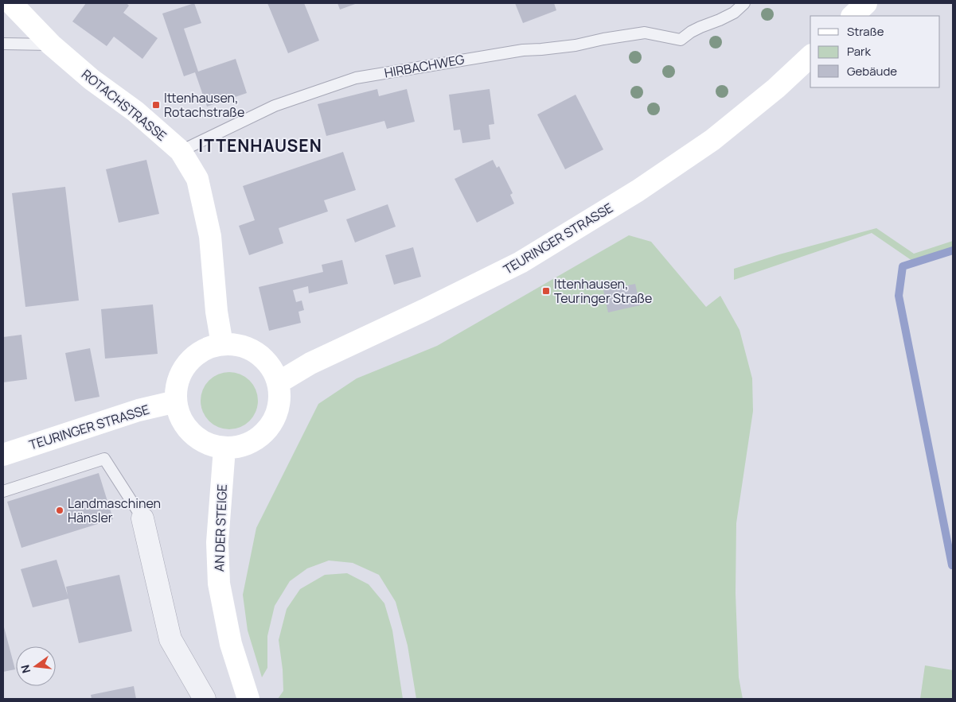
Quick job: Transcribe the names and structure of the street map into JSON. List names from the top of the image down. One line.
{"streets":{"street":["ROTACHSTRASSE","TEURINGER STRASSE","AN DER STEIGE"],"lane":["HIRBACHWEG"]},"crossings":[["HIRBACHWEG","ROTACHSTRASSE"],["ROTACHSTRASSE","TEURINGER STRASSE"],["ROTACHSTRASSE","AN DER STEIGE"],["TEURINGER STRASSE","AN DER STEIGE"]],"districts":["ITTENHAUSEN"],"places":{"transit":["Ittenhausen, Rotachstraße","Ittenhausen, Teuringer Straße"],"other":["Landmaschinen Hänsler"]},"legend":["Straße","Park","Gebäude"],"north":"left"}
